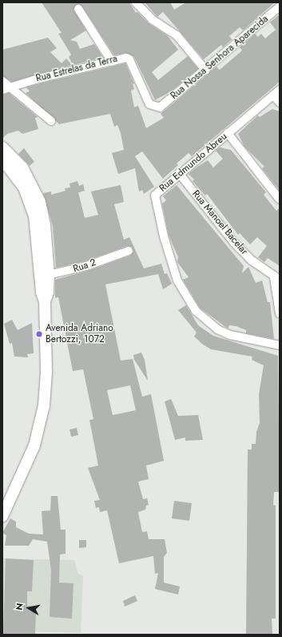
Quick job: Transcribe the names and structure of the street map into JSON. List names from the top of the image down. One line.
{"streets":{"street":["Rua Nossa Senhora Aparecida","Rua Estrelas da Terra","Rua Edmundo Abreu","Rua Manoel Bacelar","Rua 2"]},"crossings":[["Rua Nossa Senhora Aparecida","Rua Estrelas da Terra"],["Rua Edmundo Abreu","Rua Manoel Bacelar"]],"places":["Avenida Adriano Bertozzi, 1072"],"north":"left"}
